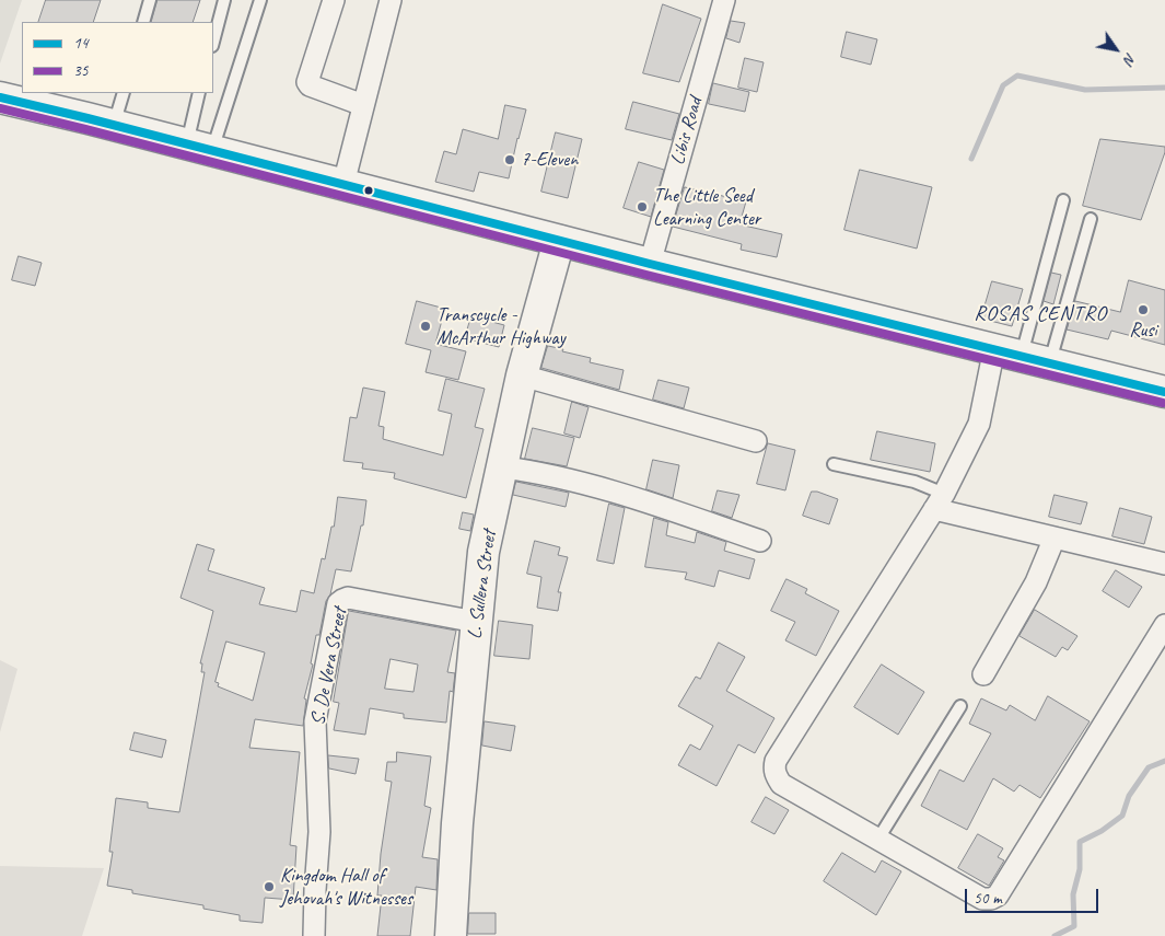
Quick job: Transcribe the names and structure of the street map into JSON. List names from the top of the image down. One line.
{"streets":{"main road":["L. Sullera Street"],"street":["Libis Road","S. De Vera Street"]},"crossings":[["L. Sullera Street","S. De Vera Street"]],"districts":["ROSAS CENTRO"],"places":["7-Eleven","The Little Seed Learning Center","Rusi","Transcycle - McArthur Highway","Kingdom Hall of Jehovah's Witnesses"],"lines":["transit line 14","transit line 35"],"legend":["14","35"],"scale_bar":"50 m","north":"bottom right"}
